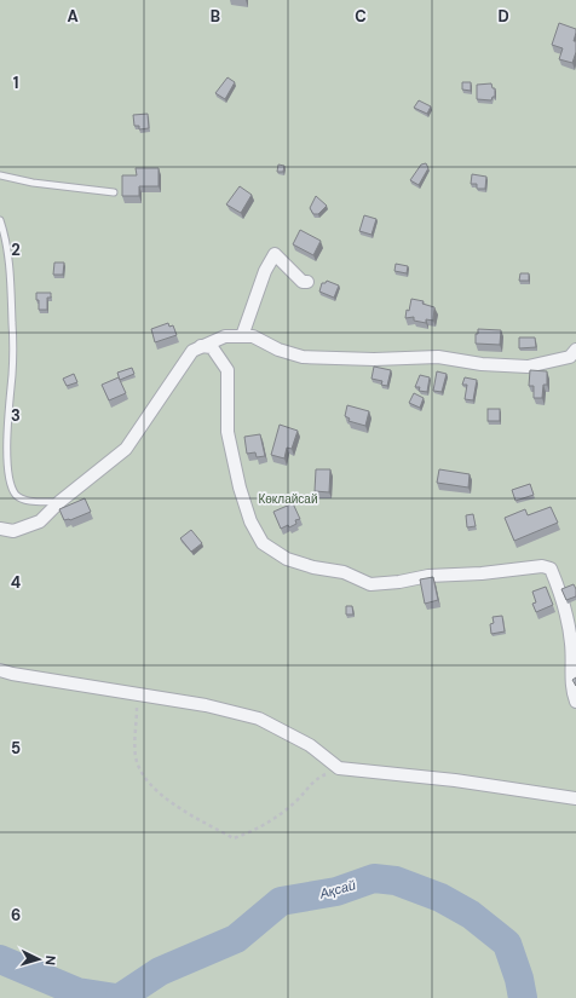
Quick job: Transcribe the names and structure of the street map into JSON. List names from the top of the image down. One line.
{"water":["Ақсай"],"parks":["Көклайсай"],"north":"right","grid":{"columns":["A","B","C","D"],"rows":["1","2","3","4","5","6"]}}
